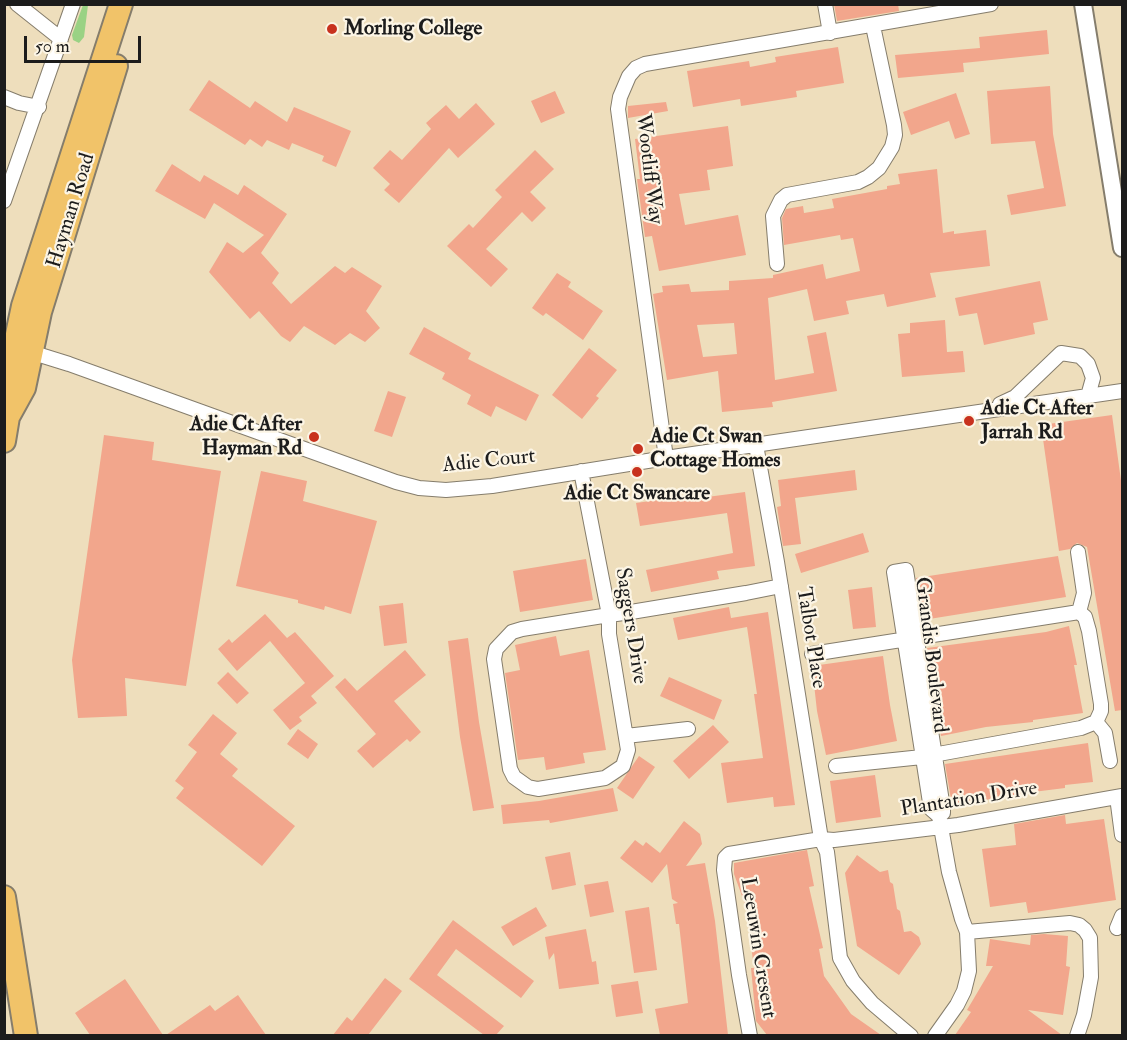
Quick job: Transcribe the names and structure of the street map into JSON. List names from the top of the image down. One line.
{"streets":{"main road":["Hayman Road"],"street":["Wootliff Way","Adie Court","Saggers Drive","Talbot Place","Grandis Boulevard","Plantation Drive","Leeuwin Cresent"]},"crossings":[["Wootliff Way","Adie Court"],["Hayman Road","Adie Court"],["Adie Court","Saggers Drive"],["Adie Court","Talbot Place"],["Talbot Place","Plantation Drive"],["Talbot Place","Leeuwin Cresent"],["Grandis Boulevard","Plantation Drive"],["Plantation Drive","Leeuwin Cresent"]],"places":["Morling College","Adie Ct After Jarrah Rd","Adie Ct After Hayman Rd","Adie Ct Swan Cottage Homes","Adie Ct Swancare"],"scale_bar":"50 m"}
